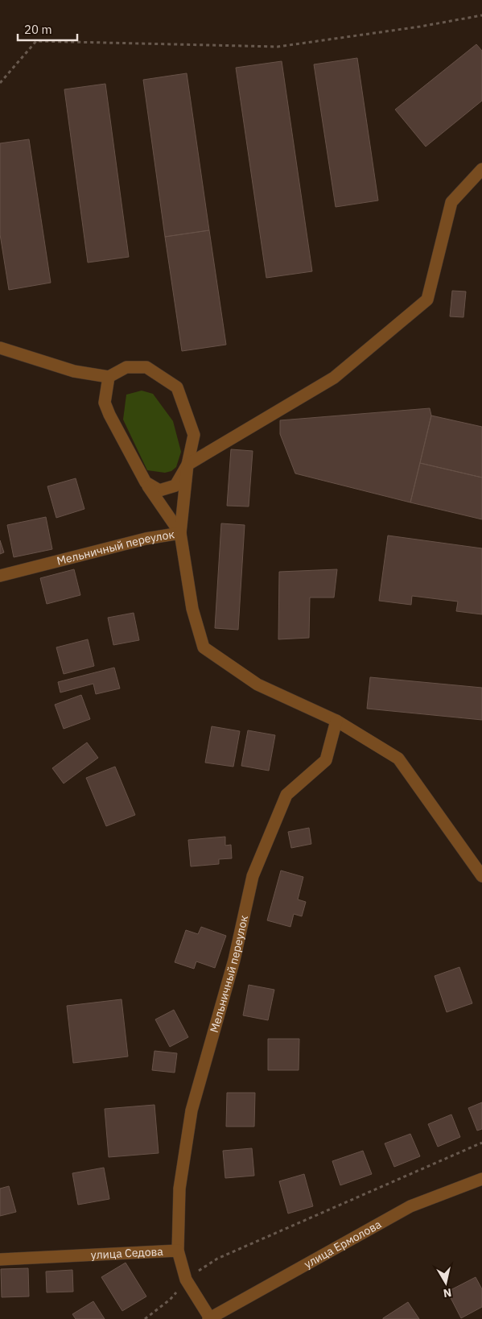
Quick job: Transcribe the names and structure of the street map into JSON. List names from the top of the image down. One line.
{"streets":{"street":["Мельничный переулок","улица Ермолова","улица Седова"]},"crossings":[["Мельничный переулок","улица Седова"],["улица Ермолова","улица Седова"]],"scale_bar":"20 m","north":"bottom"}
